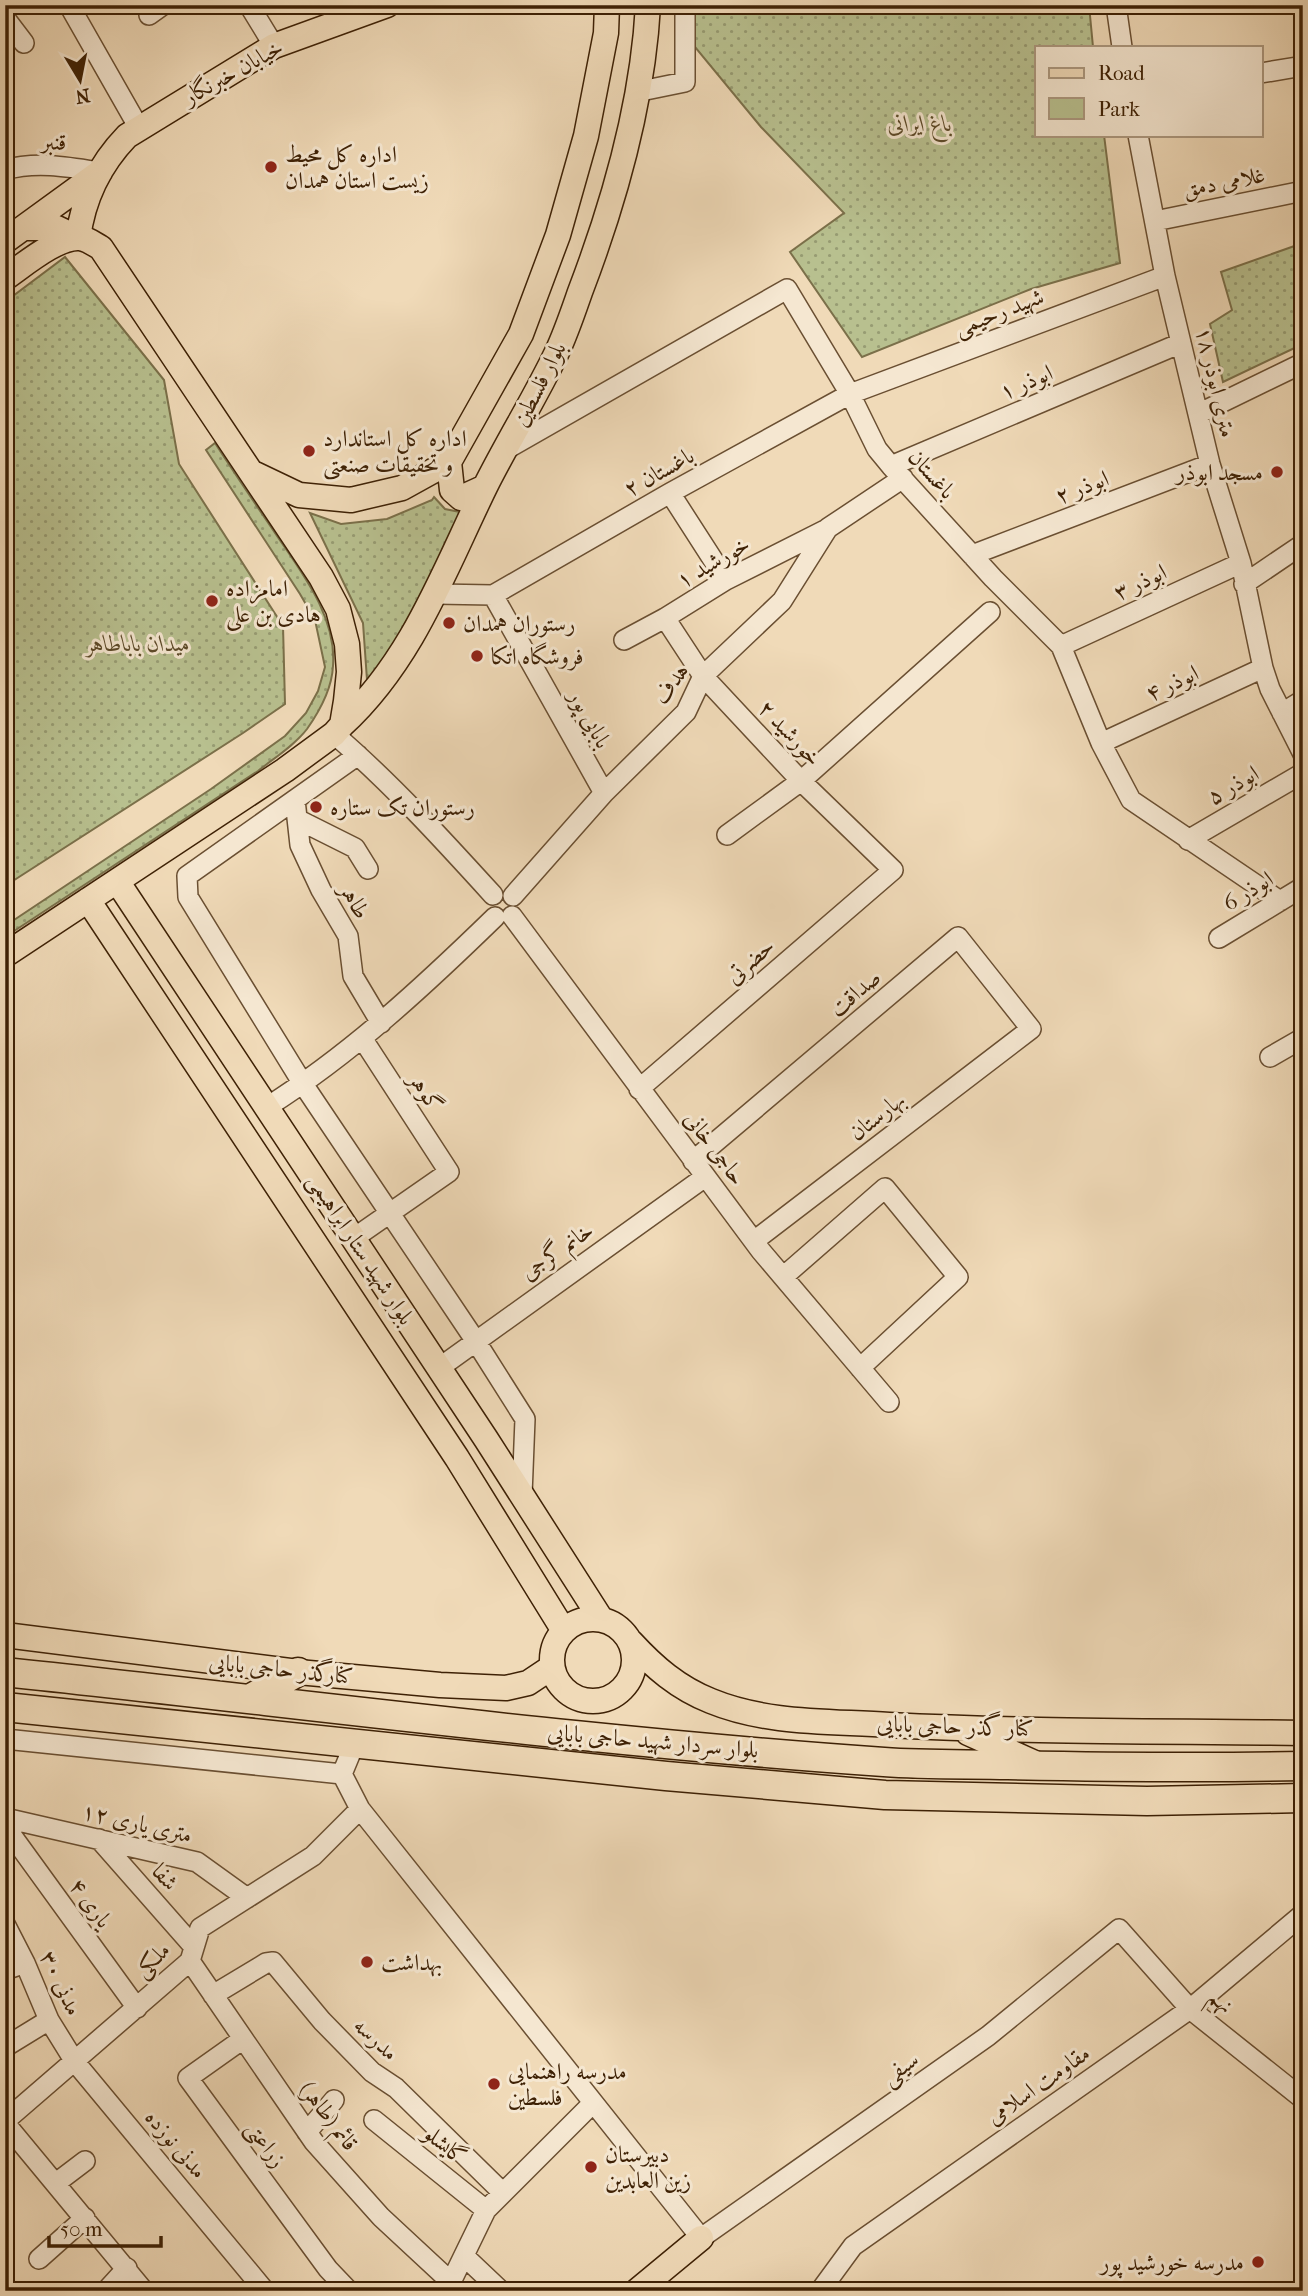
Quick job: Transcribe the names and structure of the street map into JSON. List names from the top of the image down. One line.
{"streets":{"highway":["بلوار سردار شهید حاجی بابایی"],"main road":["خیابان خبرنگار","بلوار فلسطین","بلوار شهید ستار ابراهیمی","کنارگذر حاجی بابایی","کنار گذر حاجی بابایی"],"street":["قنبر","غلامی دمق","شهید رحیمی","ابوذر ۱","۱۸ متری ابوذر","باغستان ۲","باغستان","ابوذر ۲","خورشید ۱","ابوذر ۳","ابوذر ۴","هدف","بابایی پور","خورشید ۲","ابوذر ۵","ابوذر 6","طاهر","حضرتی","صداقت","گوهر","بهارستان","حاجی خانی","خانم گرجی","۱۲ متری یاری","شفا","یاری ۴","ملکی","مدنی ۳۰","نهم","مدرسه","سیفی","مقاومت اسلامی","قائم (طاهر)","مدنی نوزده","زراعتی","گایشلو"]},"crossings":[["خیابان خبرنگار","قنبر"],["غلامی دمق","۱۸ متری ابوذر"],["شهید رحیمی","۱۸ متری ابوذر"],["شهید رحیمی","باغستان ۲"],["شهید رحیمی","باغستان"],["ابوذر ۱","۱۸ متری ابوذر"],["ابوذر ۱","باغستان"],["ابوذر ۱","هدف"],["۱۸ متری ابوذر","ابوذر ۲"],["۱۸ متری ابوذر","ابوذر ۳"],["۱۸ متری ابوذر","ابوذر ۴"],["بلوار فلسطین","باغستان"],["بلوار فلسطین","حاجی خانی"],["باغستان ۲","باغستان"],["باغستان ۲","بابایی پور"],["باغستان","ابوذر ۲"],["باغستان","ابوذر ۳"],["باغستان","ابوذر ۴"],["باغستان","هدف"],["باغستان","ابوذر ۵"],["باغستان","ابوذر 6"],["خورشید ۱","هدف"],["خورشید ۱","خورشید ۲"],["هدف","بابایی پور"],["هدف","خورشید ۲"],["هدف","طاهر"],["هدف","گوهر"],["هدف","حاجی خانی"],["هدف","بلوار شهید ستار ابراهیمی"],["خورشید ۲","حضرتی"],["حضرتی","حاجی خانی"],["صداقت","بهارستان"],["صداقت","حاجی خانی"],["بهارستان","حاجی خانی"],["حاجی خانی","خانم گرجی"],["بلوار شهید ستار ابراهیمی","خانم گرجی"],["بلوار شهید ستار ابراهیمی","کنارگذر حاجی بابایی"],["بلوار شهید ستار ابراهیمی","کنار گذر حاجی بابایی"],["کنارگذر حاجی بابایی","کنار گذر حاجی بابایی"],["۱۲ متری یاری","شفا"],["۱۲ متری یاری","ملکی"],["شفا","ملکی"],["شفا","قائم (طاهر)"],["یاری ۴","ملکی"],["ملکی","مدنی ۳۰"],["ملکی","قائم (طاهر)"],["ملکی","مدنی نوزده"],["مدنی ۳۰","مدنی نوزده"],["نهم","سیفی"],["نهم","مقاومت اسلامی"],["مدرسه","قائم (طاهر)"],["قائم (طاهر)","زراعتی"]],"parks":["باغ ایرانی","میدان باباطاهر"],"places":["اداره کل محیط زیست استان همدان","اداره کل استاندارد و تحقیقات صنعتی","مسجد ابوذر","امامزاده هادی بن علی","رستوران همدان","فروشگاه اتکا","رستوران تک ستاره","بهداشت","مدرسه راهنمایی فلسطین","دبیرستان زین العابدین","مدرسه خورشید پور"],"legend":["Road","Park"],"scale_bar":"50 m","north":"bottom"}
